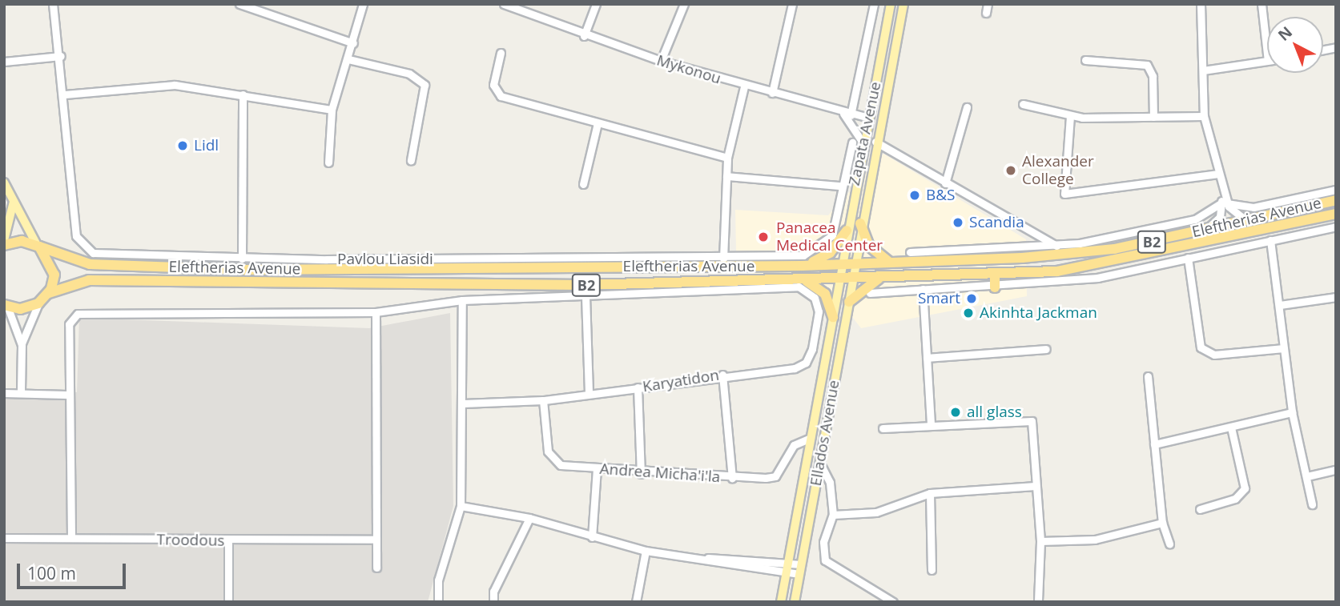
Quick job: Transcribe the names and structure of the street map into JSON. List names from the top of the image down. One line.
{"streets":{"highway":["Eleftherias Avenue","B2"],"main road":["Zapata Avenue","Ellados Avenue"],"street":["Mykonou","Pavlou Liasidi","Karyatidon","Andrea Micha'i'la","Troodous"]},"crossings":[["Mykonou","Zapata Avenue"],["Zapata Avenue","Eleftherias Avenue"],["Zapata Avenue","Ellados Avenue"],["Eleftherias Avenue","B2"],["Eleftherias Avenue","Karyatidon"],["Eleftherias Avenue","Ellados Avenue"],["Karyatidon","Andrea Micha'i'la"],["Ellados Avenue","Andrea Micha'i'la"]],"places":["Lidl","Alexander College","B&S","Scandia","Panacea Medical Center","Smart","Αkinhta Jackman","all glass"],"scale_bar":"100 m","north":"top left"}
